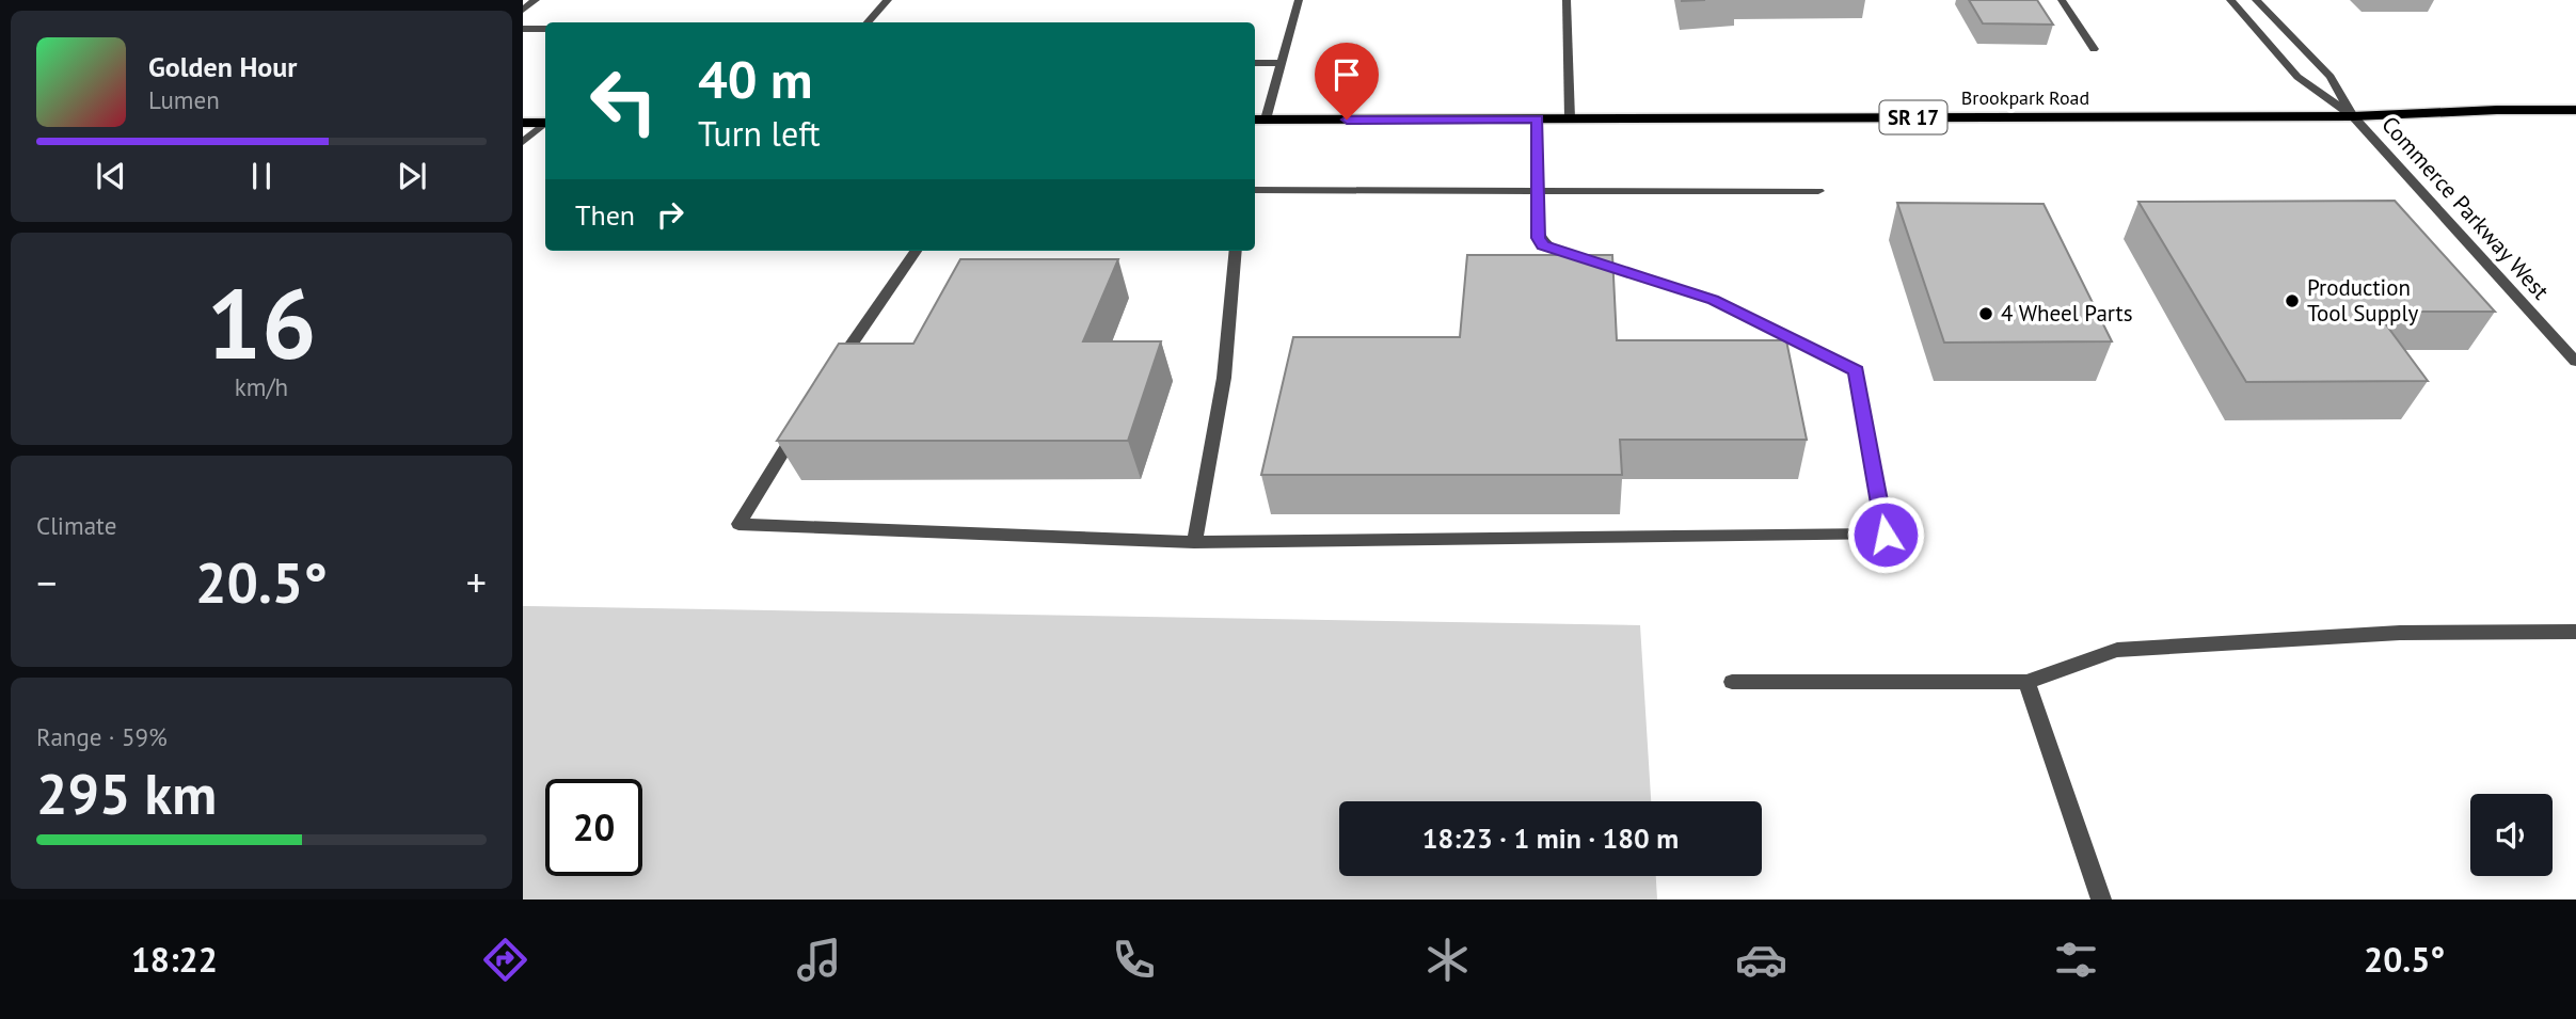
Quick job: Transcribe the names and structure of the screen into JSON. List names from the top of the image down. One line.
{"streets":{"main road":["Brookpark Road","SR 17"],"street":["Commerce Parkway West"]},"crossings":[["Brookpark Road","Commerce Parkway West"]],"places":["Production Tool Supply","4 Wheel Parts"],"page":{"turn":["40 m","Turn left"],"song":["Golden Hour","Lumen"],"then":"Then","tile":[["16","km/h"],"Climate",["Range · 59%","295 km"]],"heat":["−","20.5°","+"],"limit":"20","trip":"18:23 · 1 min · 180 m","tabs":["18:22","20.5°"]}}
